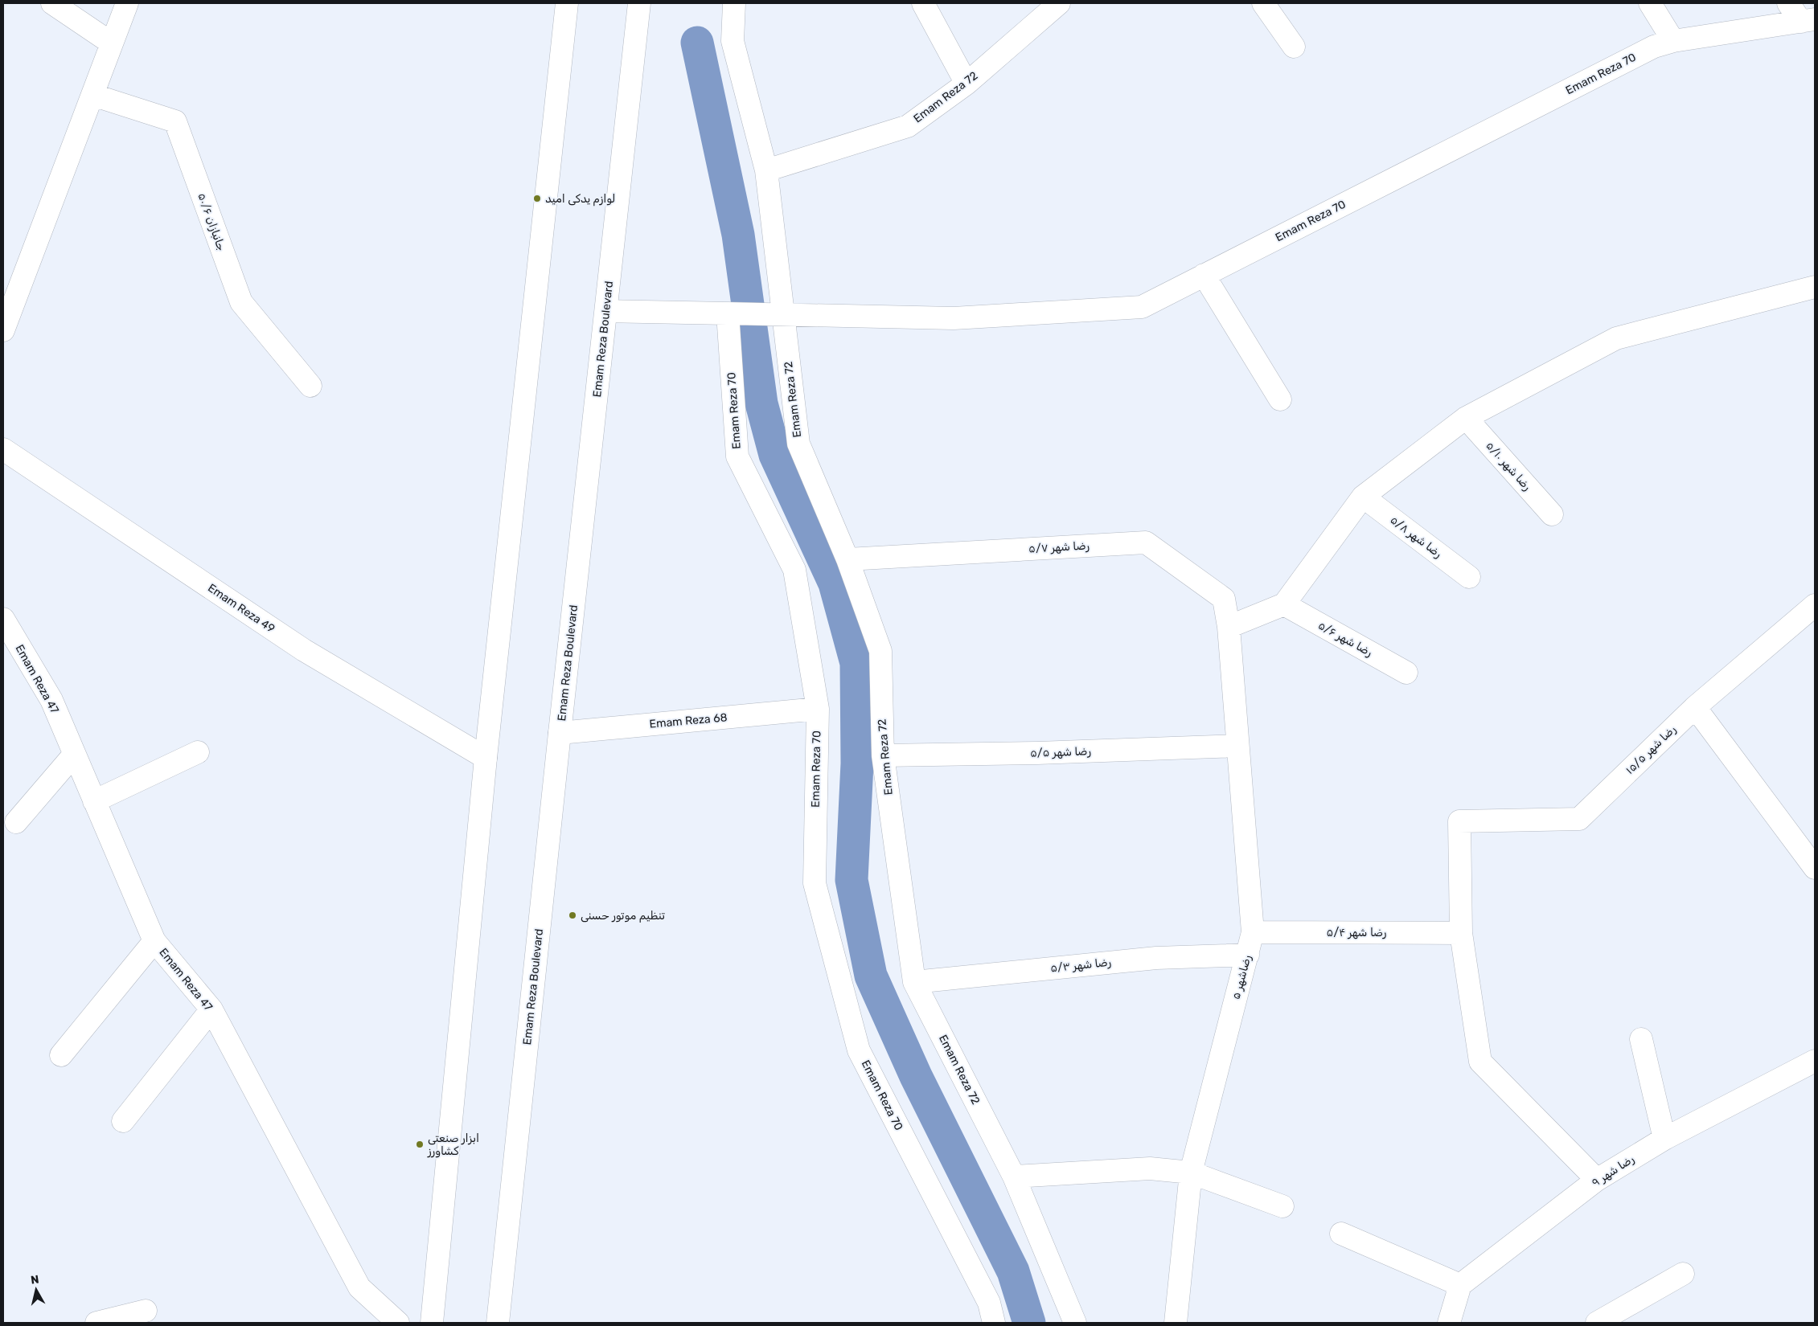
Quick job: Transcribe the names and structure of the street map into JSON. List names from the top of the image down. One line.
{"streets":{"street":["Emam Reza 70","Emam Reza 72","جانبازان ۵۰/۶","Emam Reza Boulevard","رضا شهر ۵/۱۰","رضا شهر ۵/۸","رضا شهر ۵/۷","Emam Reza 49","رضا شهر ۵/۶","Emam Reza 47","Emam Reza 68","رضا شهر ۱۵/۵","رضا شهر ۵/۵","رضا شهر ۵/۴","۵/۳ رضا شهر","رضاشهر ۵","رضا شهر ۹"]},"crossings":[["Emam Reza 70","Emam Reza 72"],["Emam Reza 70","Emam Reza 68"],["Emam Reza 72","رضا شهر ۵/۷"],["Emam Reza 72","رضا شهر ۵/۵"],["Emam Reza 72","۵/۳ رضا شهر"],["Emam Reza Boulevard","Emam Reza 68"],["رضا شهر ۵/۷","رضاشهر ۵"],["رضا شهر ۱۵/۵","رضا شهر ۵/۴"],["رضا شهر ۵/۵","رضاشهر ۵"],["رضا شهر ۵/۴","رضاشهر ۵"],["۵/۳ رضا شهر","رضاشهر ۵"]],"places":["لوازم یدکی امید","تنظیم موتور حسنی","ابزار صنعتی کشاورز"],"north":"top"}
